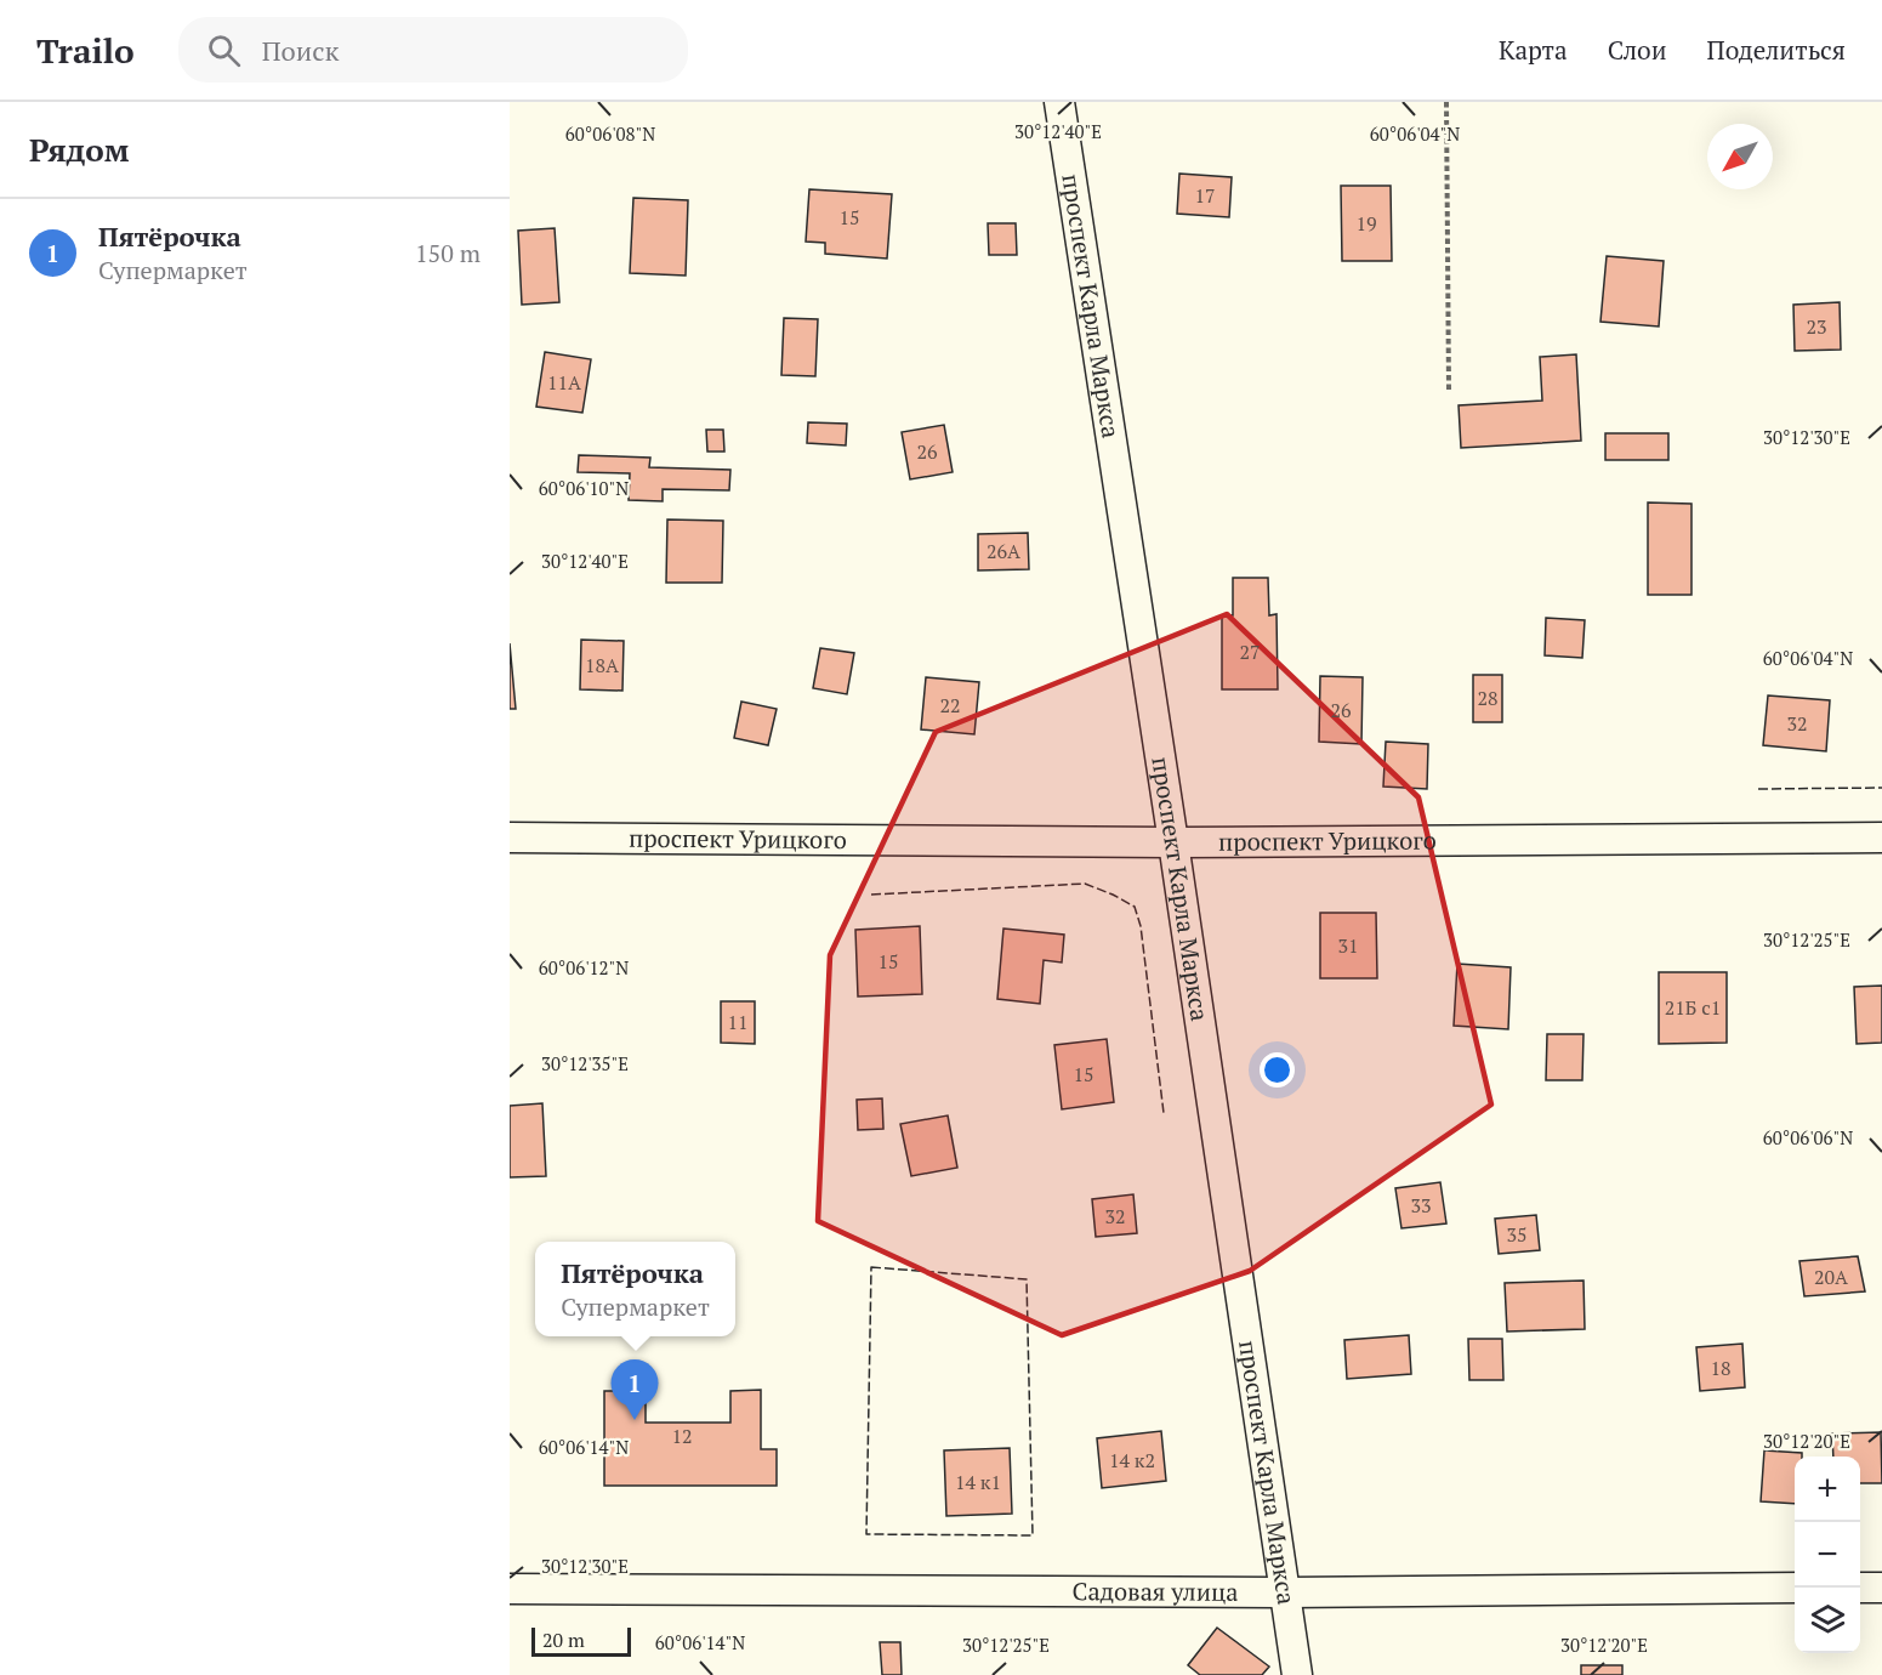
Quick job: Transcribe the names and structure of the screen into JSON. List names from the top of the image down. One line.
{"streets":{"street":["проспект Карла Маркса","проспект Урицкого","Садовая улица"]},"crossings":[["проспект Карла Маркса","проспект Урицкого"],["проспект Карла Маркса","Садовая улица"]],"house_numbers":["17","15","19","23","11А","26","26А","27","18А","28","22","26","32","31","15","21Б с1","11","15","33","32","35","20А","18","12","14 к2","14 к1"],"scale_bar":"20 m","north":"bottom left","page":{"header":"Trailo","search":"Поиск","nav":["Карта","Слои","Поделиться"],"heading":"Рядом","list":[{"mark":"1","name":"Пятёрочка","note":"Супермаркет","value":"150 m"}],"popup":["Пятёрочка","Супермаркет"],"pins":"1","map_buttons":["+","−"],"scale":"20 m"},"coordinates":["30°12'40\"E","60°06'08\"N","60°06'04\"N","30°12'30\"E","60°06'10\"N","30°12'25\"E","60°06'12\"N","30°12'35\"E","60°06'06\"N","30°12'20\"E","60°06'14\"N"]}
